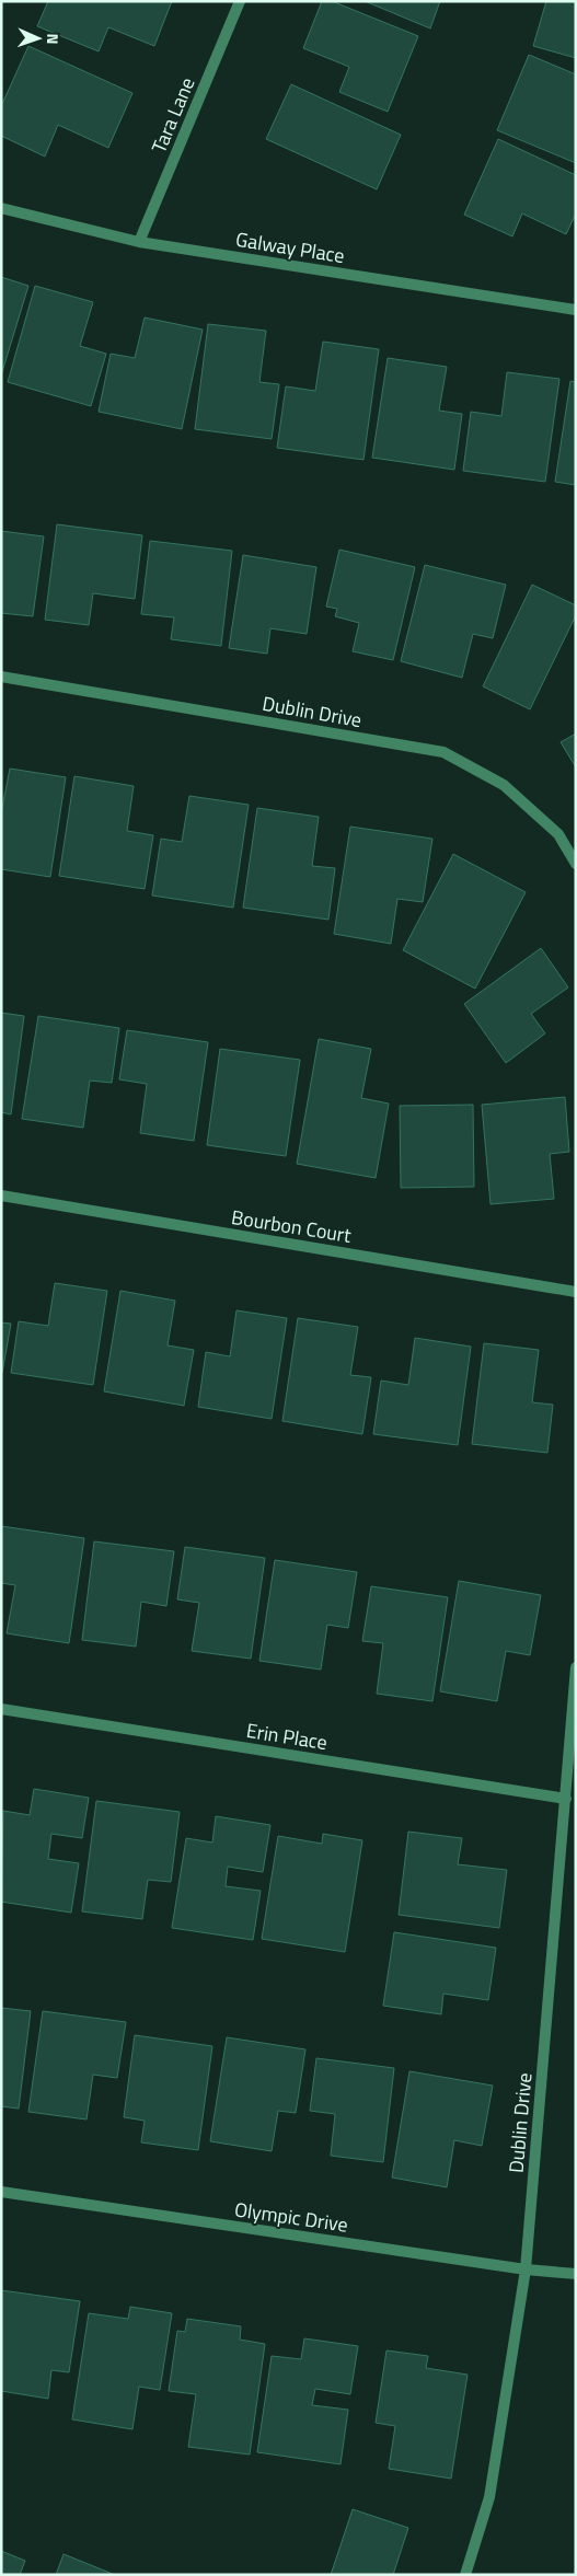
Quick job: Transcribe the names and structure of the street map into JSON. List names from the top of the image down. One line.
{"streets":{"street":["Tara Lane","Galway Place","Dublin Drive","Bourbon Court","Erin Place","Olympic Drive"]},"crossings":[["Tara Lane","Galway Place"],["Dublin Drive","Erin Place"],["Dublin Drive","Olympic Drive"]],"north":"right"}
